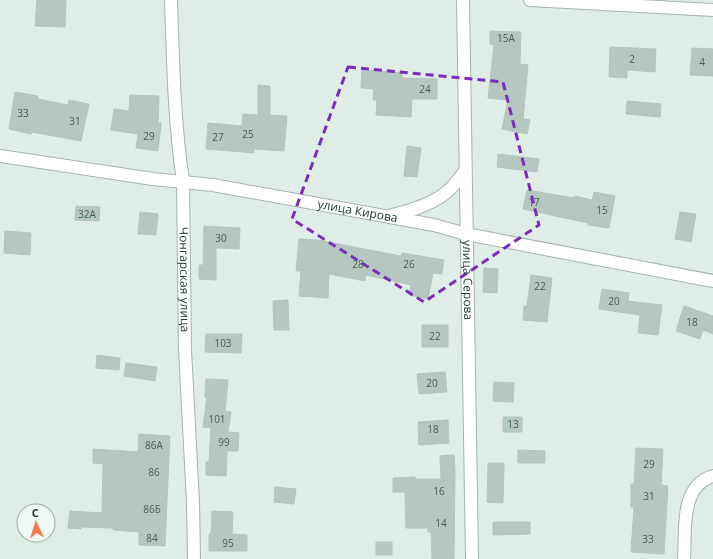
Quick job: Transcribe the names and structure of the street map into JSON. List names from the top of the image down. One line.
{"streets":{"street":["улица Кирова","Чонгарская улица","улица Серова"]},"crossings":[["улица Кирова","Чонгарская улица"],["улица Кирова","улица Серова"]],"house_numbers":["15А","2","4","24","33","31","25","29","27","17","15","32А","30","28","26","22","20","18","22","103","20","101","13","18","99","86А","29","86","16","31","86Б","14","84","33","95"],"north":"top"}
